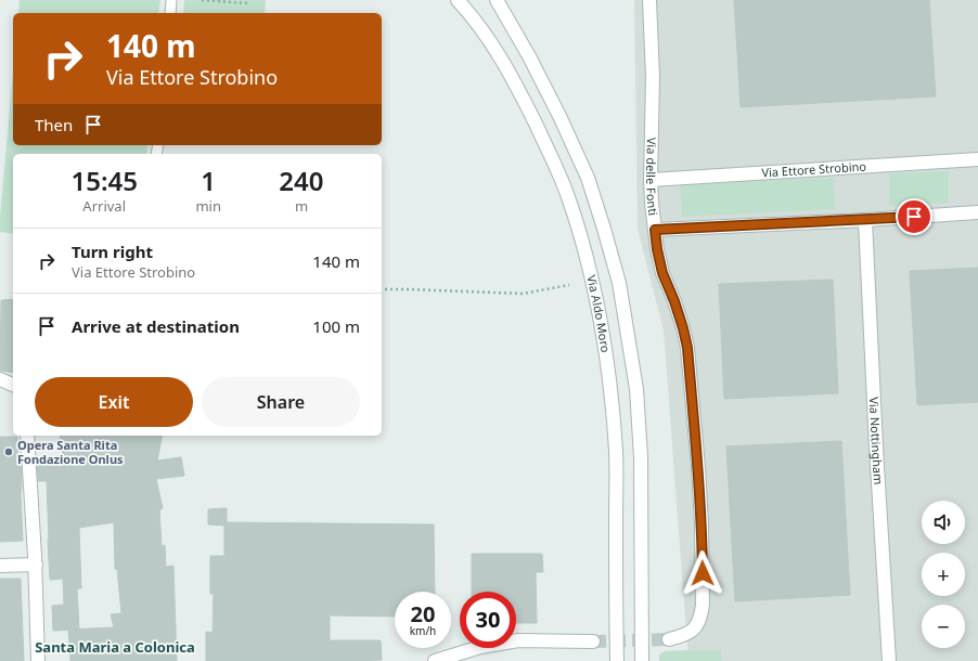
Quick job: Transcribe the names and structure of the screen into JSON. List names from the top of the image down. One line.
{"streets":{"street":["Via Ettore Strobino","Via delle Fonti","Via Aldo Moro","Via Nottingham"]},"crossings":[["Via Ettore Strobino","Via delle Fonti"]],"districts":["Santa Maria a Colonica"],"places":["Opera Santa Rita Fondazione Onlus"],"page":{"turn":["140 m","Via Ettore Strobino"],"then":"Then","eta":["15:45","Arrival","1","min","240","m"],"list":[{"name":"Turn right","note":"Via Ettore Strobino","value":"140 m"},{"name":"Arrive at destination","value":"100 m"}],"buttons":["Exit","Share"],"map_buttons":["+","−"],"speed":"20 km/h","limit":"30"}}
